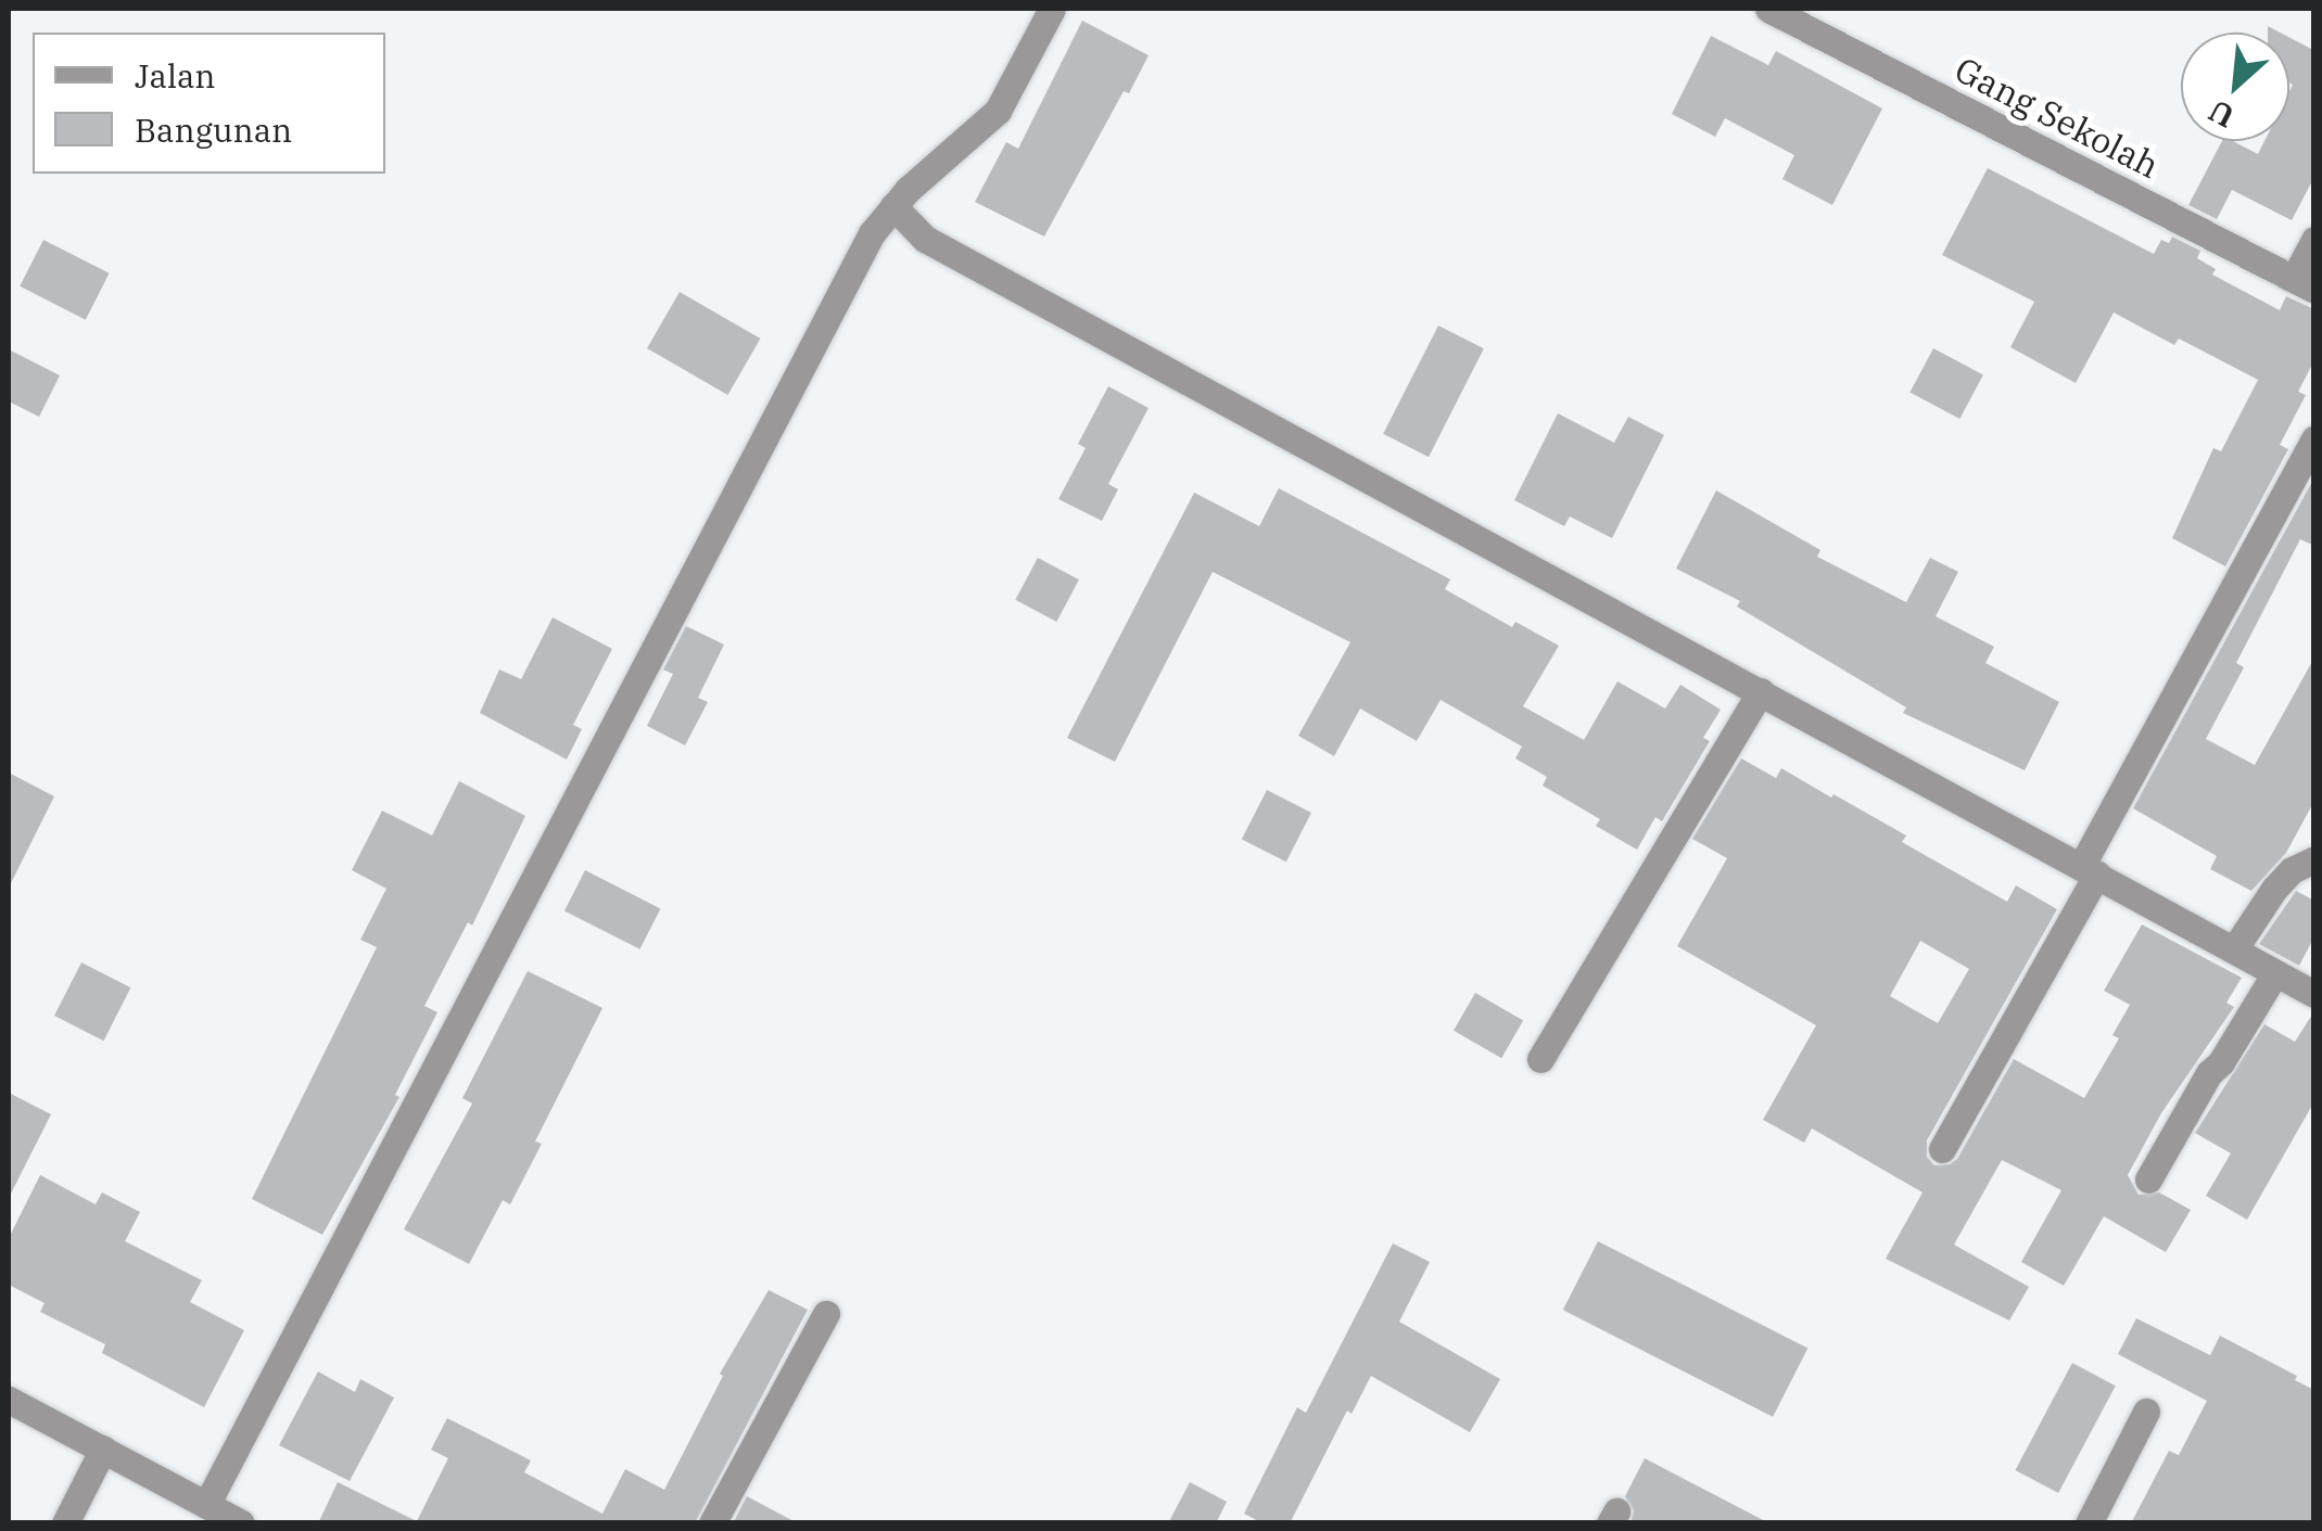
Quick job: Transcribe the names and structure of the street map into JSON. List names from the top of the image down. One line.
{"streets":{"street":["Gang Sekolah"]},"legend":["Jalan","Bangunan"],"north":"bottom left"}
